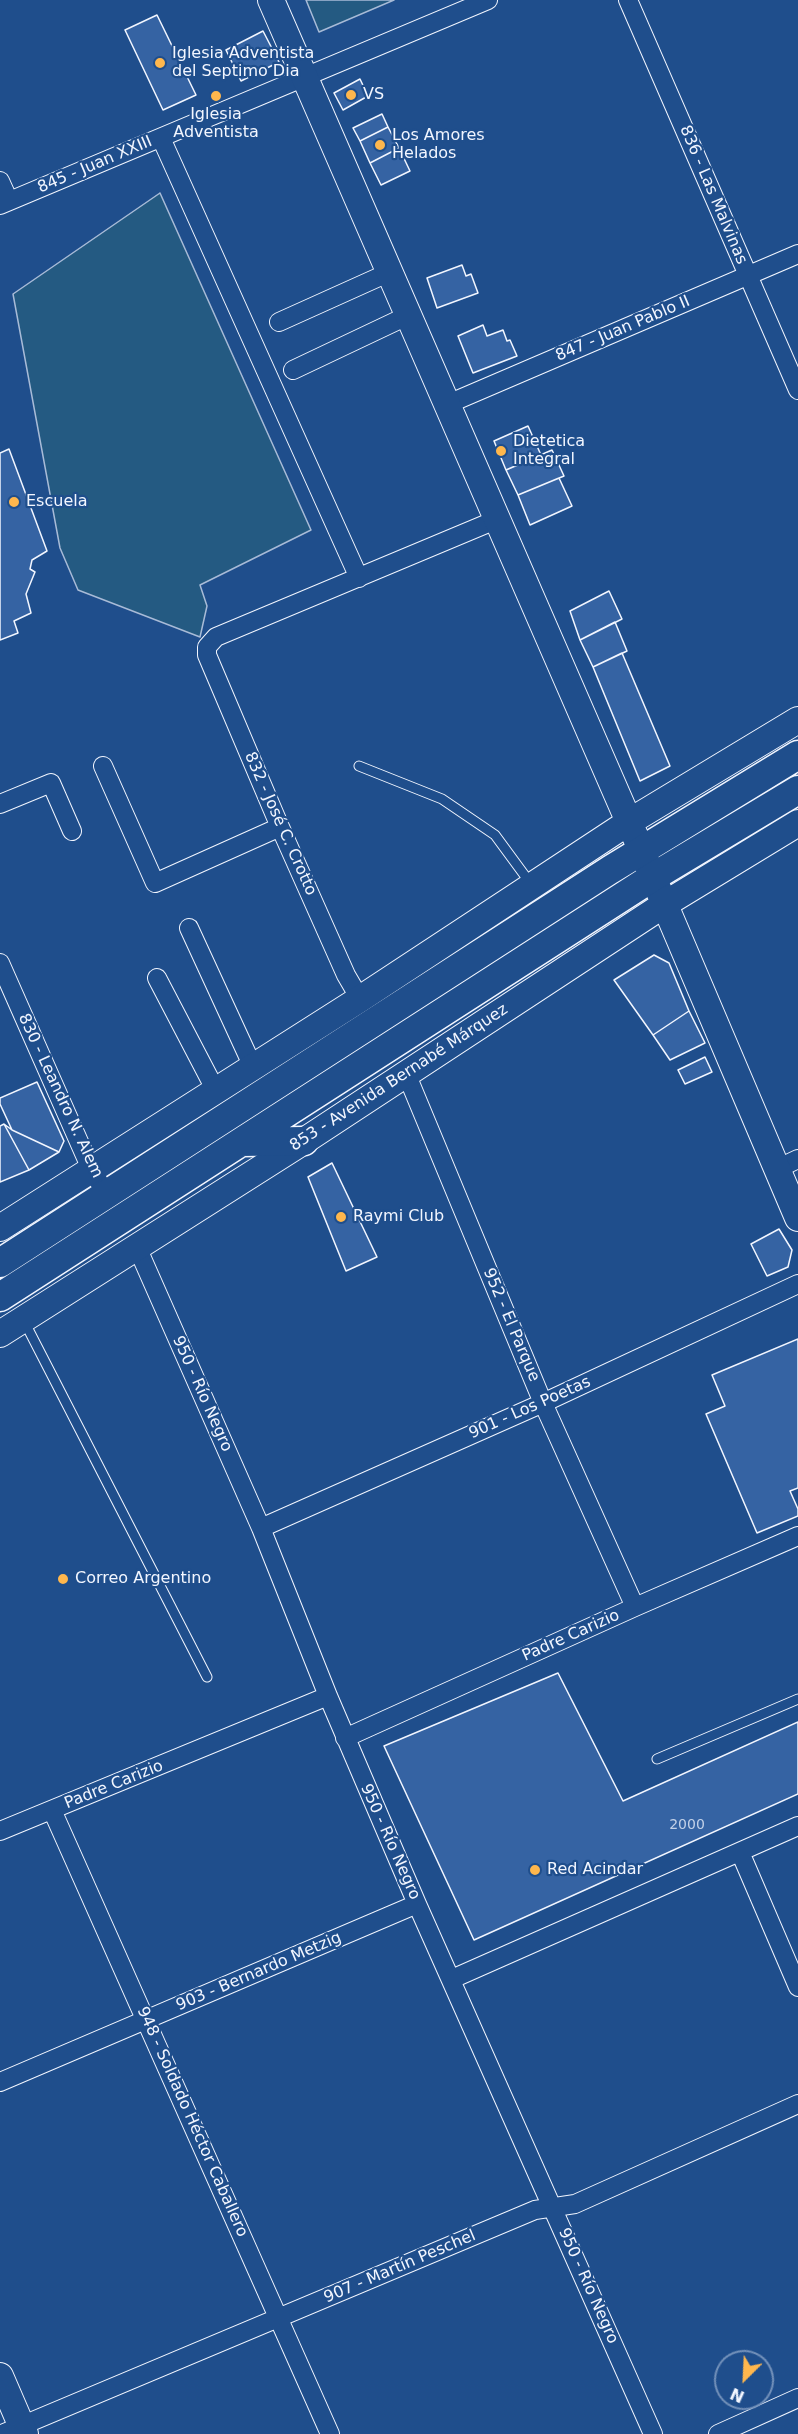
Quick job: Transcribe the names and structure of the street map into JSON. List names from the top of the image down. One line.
{"streets":{"main road":["853 - Avenida Bernabé Márquez"],"street":["845 - Juan XXIII","836 - Las Malvinas","847 - Juan Pablo II","832 - José C. Crotto","830 - Leandro N. Alem","952 - El Parque","950 - Río Negro","901 - Los Poetas","Padre Carizio","903 - Bernardo Metzig","948 - Soldado Héctor Caballero","907 - Martín Peschel"]},"crossings":[["836 - Las Malvinas","847 - Juan Pablo II"],["853 - Avenida Bernabé Márquez","952 - El Parque"],["853 - Avenida Bernabé Márquez","950 - Río Negro"],["952 - El Parque","901 - Los Poetas"],["952 - El Parque","Padre Carizio"],["950 - Río Negro","901 - Los Poetas"],["950 - Río Negro","Padre Carizio"],["950 - Río Negro","903 - Bernardo Metzig"],["950 - Río Negro","907 - Martín Peschel"],["Padre Carizio","948 - Soldado Héctor Caballero"],["903 - Bernardo Metzig","948 - Soldado Héctor Caballero"],["948 - Soldado Héctor Caballero","907 - Martín Peschel"]],"places":["Iglesia Adventista del Septimo Dia","VS","Iglesia Adventista","Los Amores Helados","Dietetica Integral","Escuela","Raymi Club","Correo Argentino","Red Acindar"],"house_numbers":["2000"],"north":"bottom left"}
